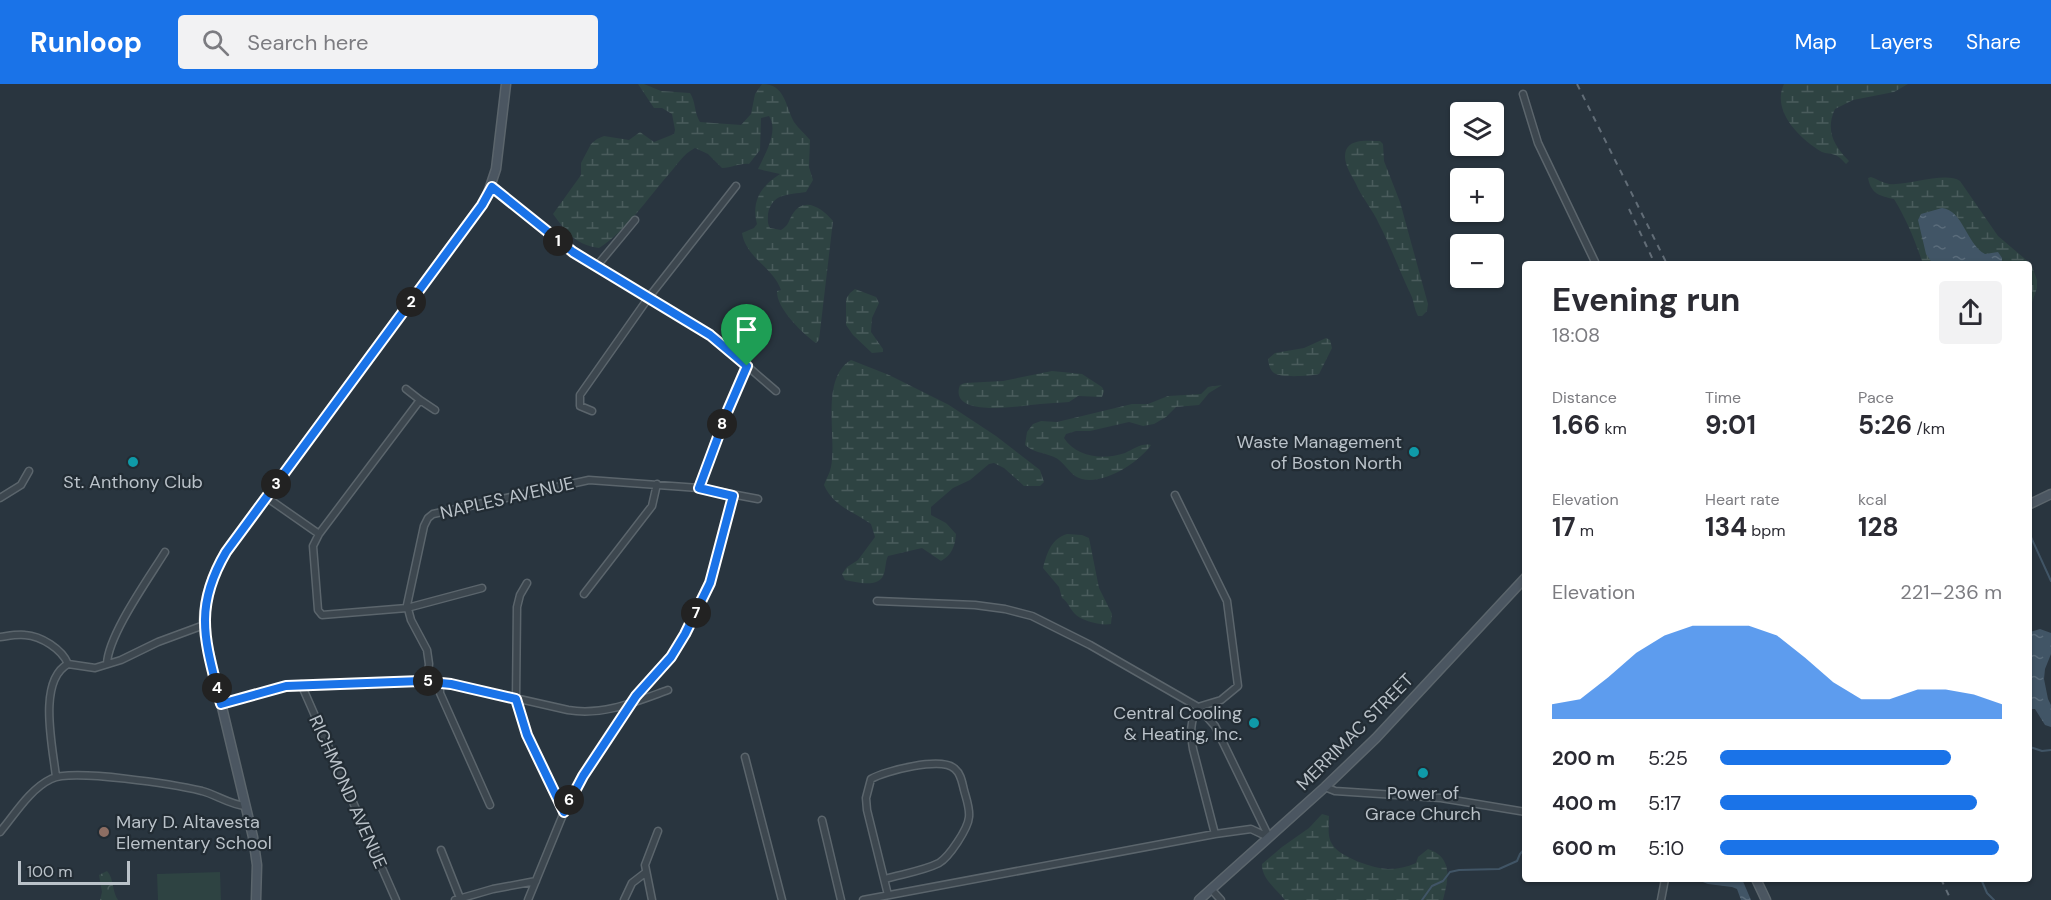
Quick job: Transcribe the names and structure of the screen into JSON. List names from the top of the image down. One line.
{"streets":{"main road":["MERRIMAC STREET"],"street":["NAPLES AVENUE","RICHMOND AVENUE"]},"places":["Waste Management of Boston North","St. Anthony Club","Central Cooling & Heating, Inc.","Power of Grace Church","Mary D. Altavesta Elementary School"],"scale_bar":"100 m","page":{"header":"Runloop","search":"Search here","nav":["Map","Layers","Share"],"map_buttons":["+","−"],"pins":["1","2","8","3","7","5","4","6"],"heading":["Evening run","18:08"],"stats":[["Distance","1.66 km"],["Time","9:01"],["Pace","5:26 /km"],["Elevation","17 m"],["Heart rate","134 bpm"],["kcal","128"]],"chart":["Elevation","221–236 m"],"list":[{"name":"200 m","note":"5:25"},{"name":"400 m","note":"5:17"},{"name":"600 m","note":"5:10"}],"scale":"100 m"}}
